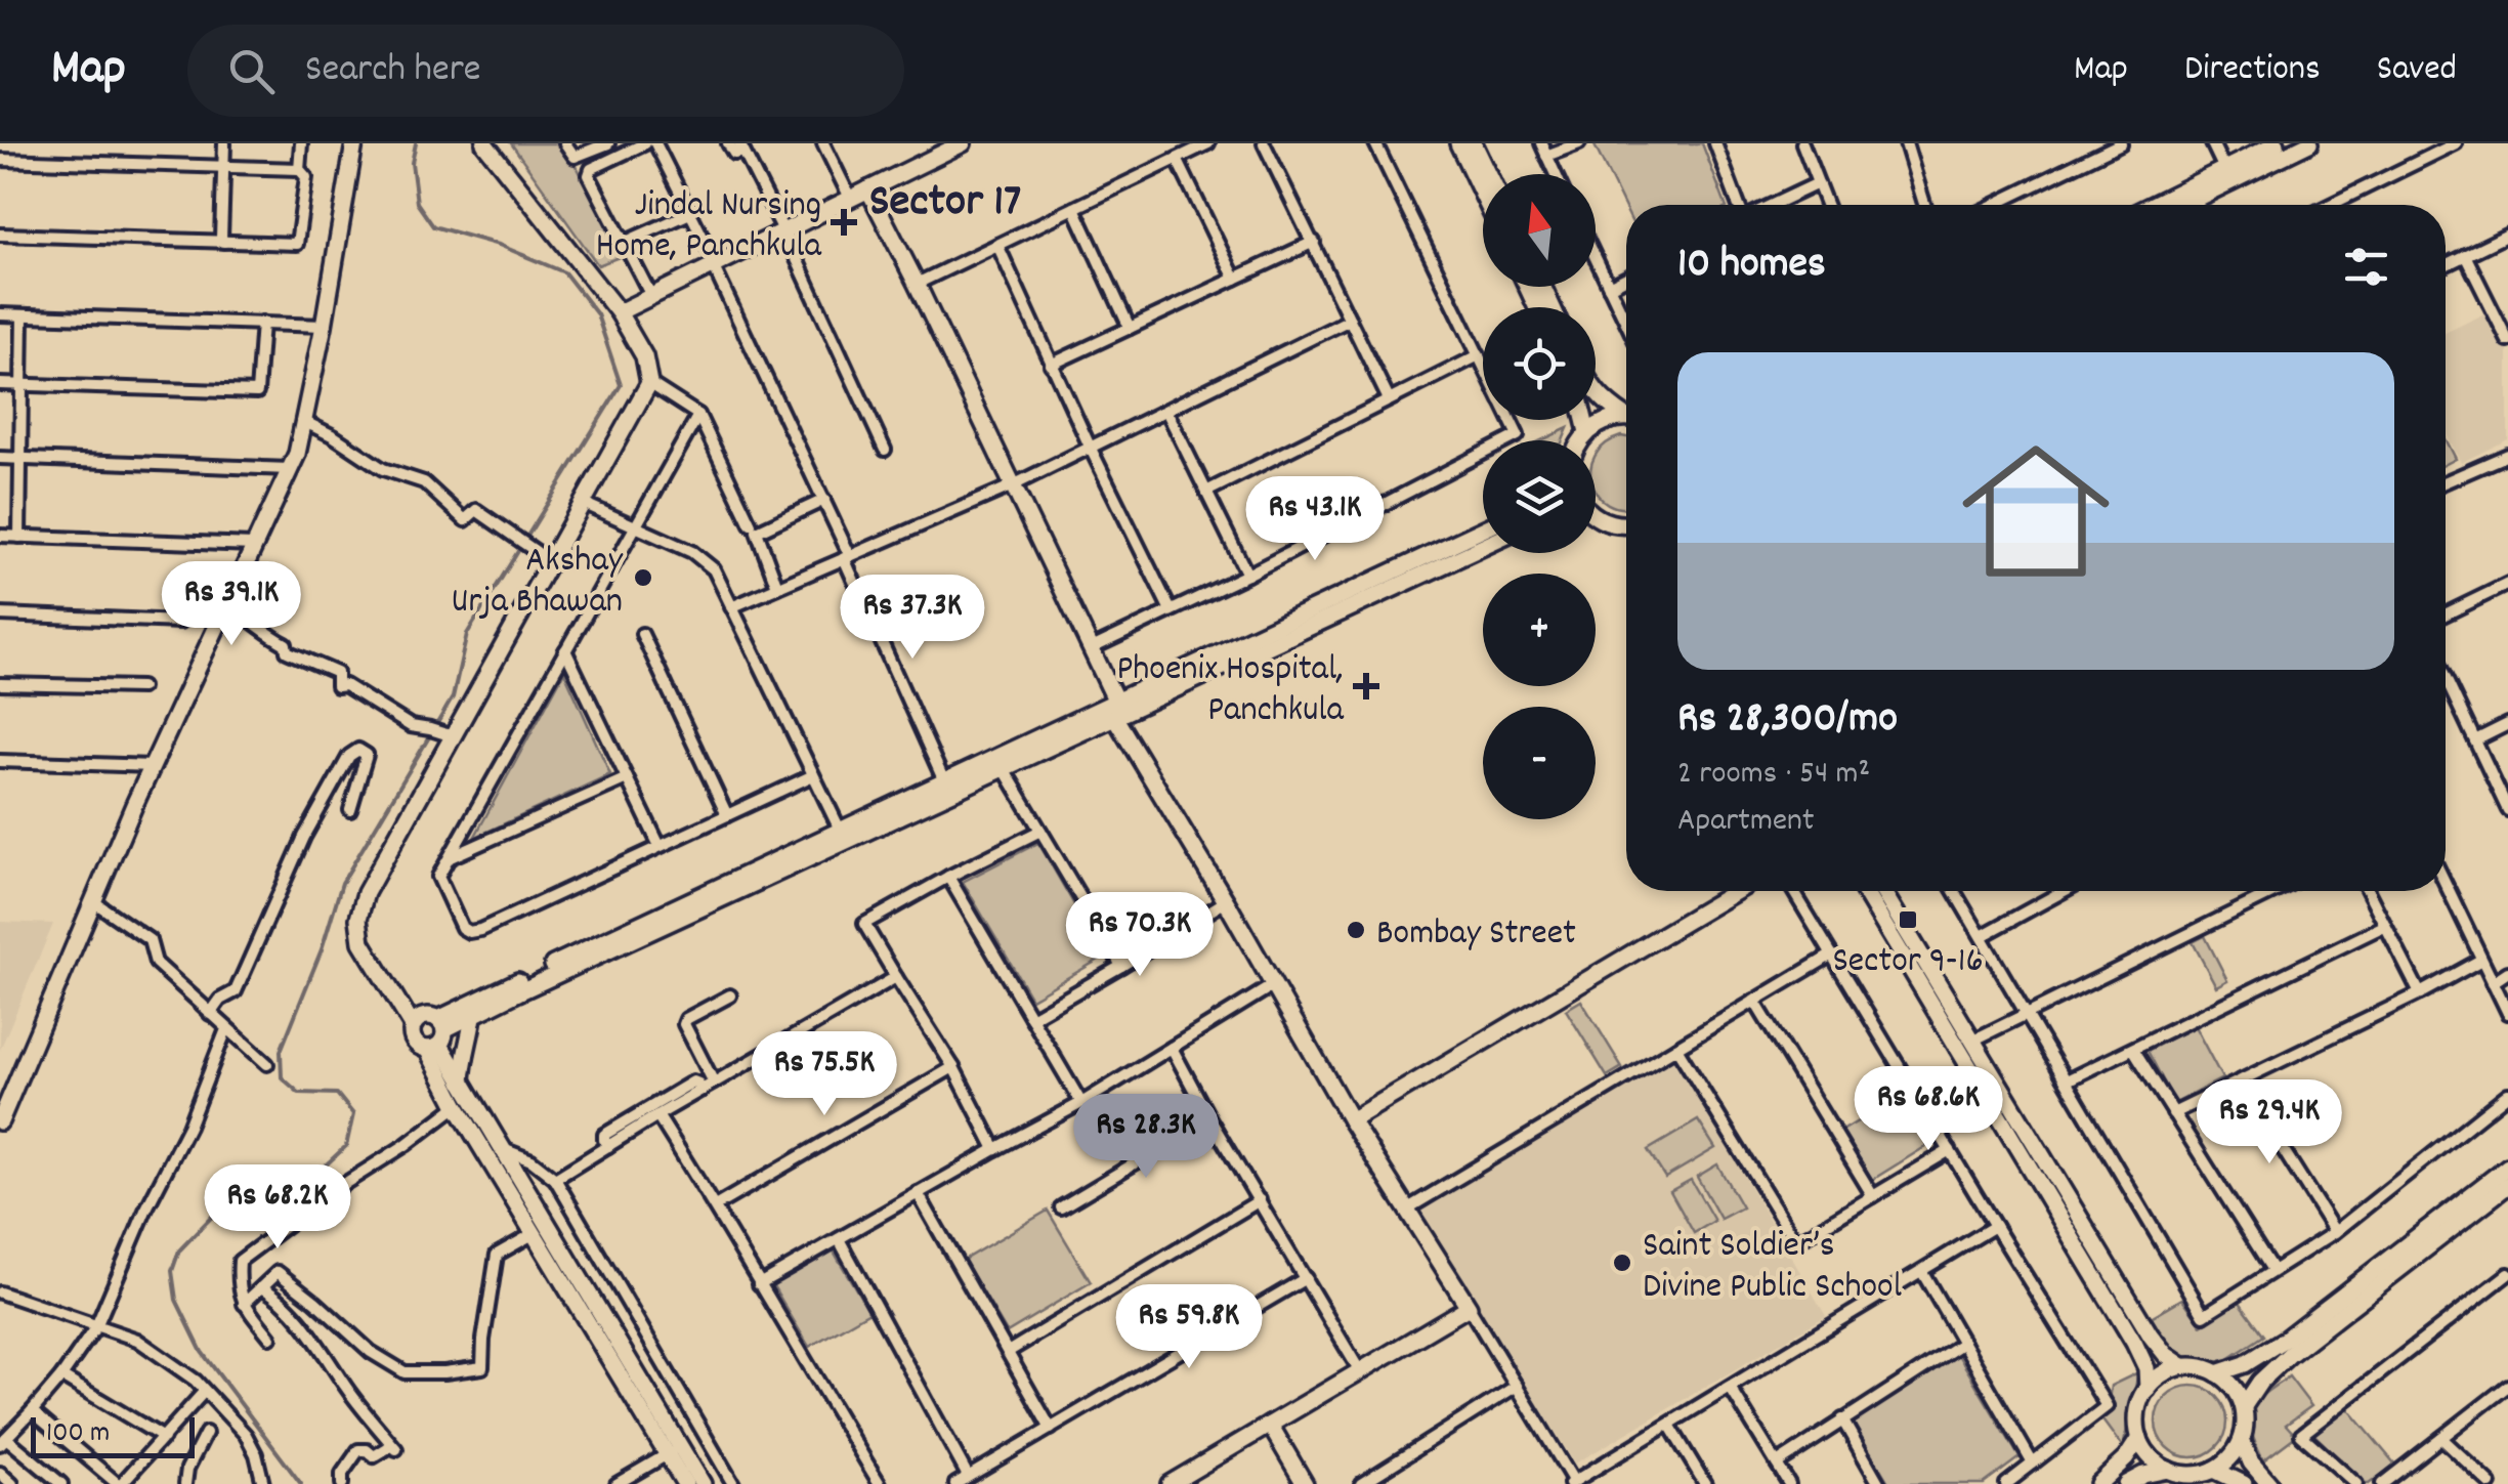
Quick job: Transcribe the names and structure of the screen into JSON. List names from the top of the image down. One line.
{"districts":["Sector 17"],"places":{"health":["Jindal Nursing Home, Panchkula","Phoenix Hospital, Panchkula"],"other":["Akshay Urja Bhawan","Bombay Street","Saint Soldier’s Divine Public School"],"transit":["Sector 9-16"]},"scale_bar":"100 m","north":"top","page":{"header":"Map","search":"Search here","nav":["Map","Directions","Saved"],"map_buttons":["+","−"],"heading":"10 homes","list":[{"name":"Rs 28,300/mo","note":"2 rooms · 54 m² · Apartment"}],"price":["Rs 43.1K","Rs 39.1K","Rs 37.3K","Rs 70.3K","Rs 75.5K","Rs 68.6K","Rs 29.4K","Rs 28.3K","Rs 68.2K","Rs 59.8K"],"scale":"100 m"}}
